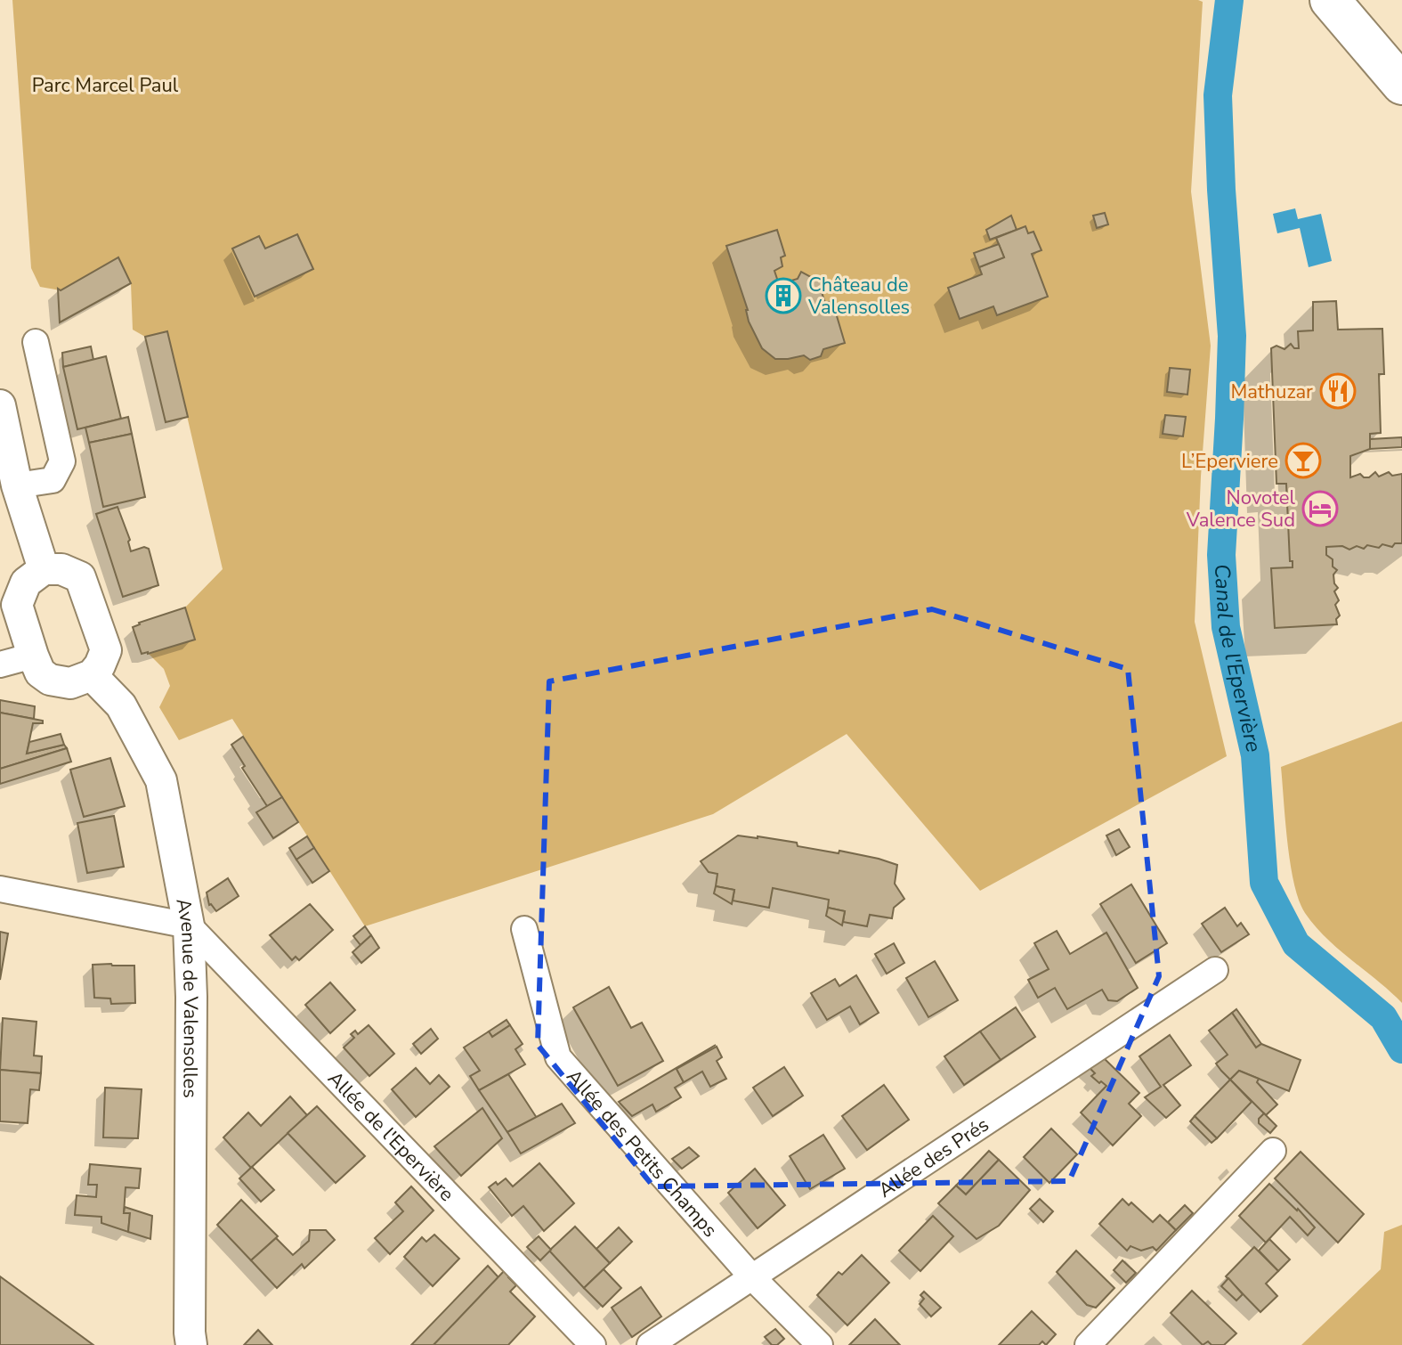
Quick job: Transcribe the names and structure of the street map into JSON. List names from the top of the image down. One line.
{"streets":{"street":["Avenue de Valensolles","Allée de l'Epervière","Allée des Petits Champs","Allée des Prés"]},"crossings":[["Avenue de Valensolles","Allée de l'Epervière"],["Allée des Petits Champs","Allée des Prés"]],"water":["Canal de l'Epervière"],"parks":["Parc Marcel Paul"],"places":{"building":["Château de Valensolles"],"restaurant":["Mathuzar"],"bar":["L’Eperviere"],"hotel":["Novotel Valence Sud"]}}
